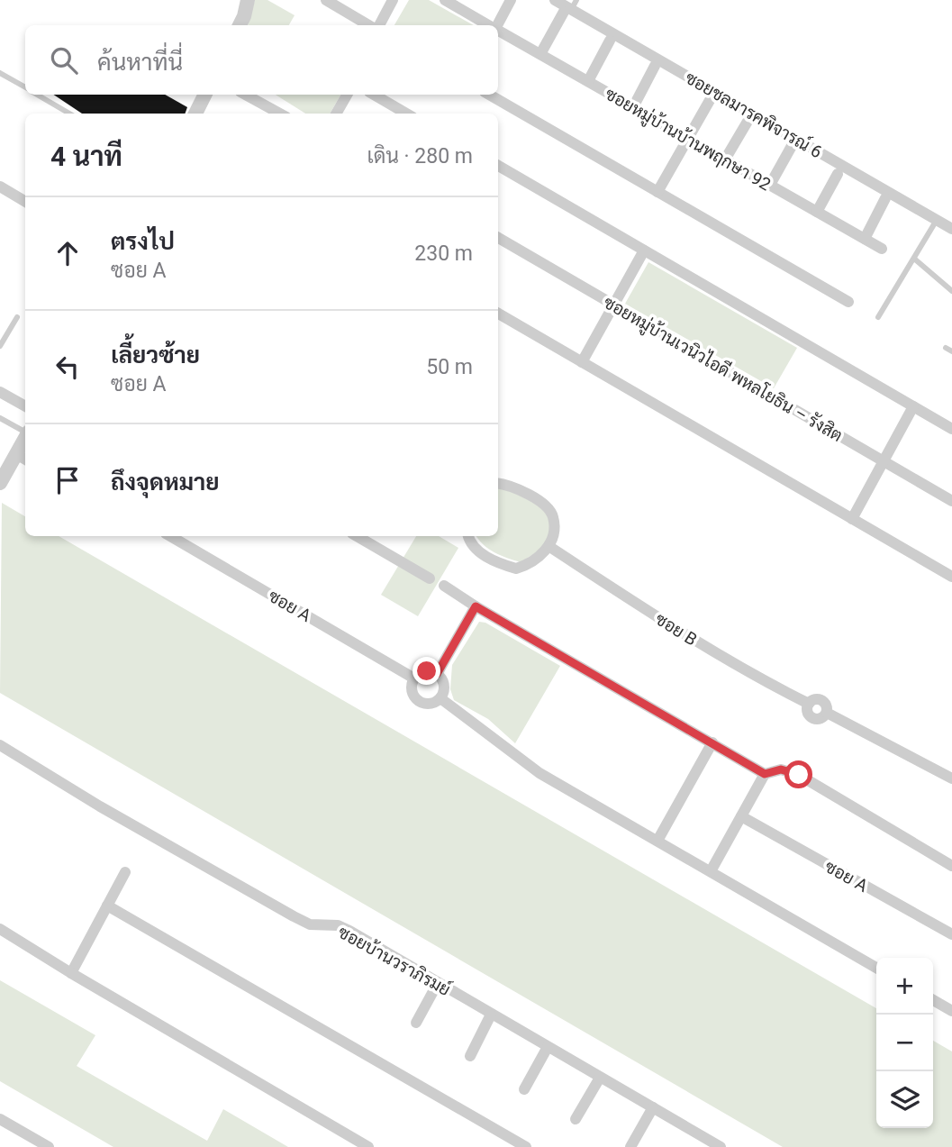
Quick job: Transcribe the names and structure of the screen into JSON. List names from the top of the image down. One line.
{"streets":{"street":["ซอยชลมารคพิจารณ์ 6","ซอยหมู่บ้านบ้านพฤกษา 92","ซอยหมู่บ้านเวนิวไอดี พหลโยธิน – รังสิต","ซอย A","ซอย B","ซอยบ้านวราภิรมย์"]},"page":{"search":"ค้นหาที่นี่","heading":["4 นาที","เดิน · 280 m"],"list":[["ตรงไป","ซอย A","230 m"],["เลี้ยวซ้าย","ซอย A","50 m"],"ถึงจุดหมาย"],"map_buttons":["+","−"]}}
